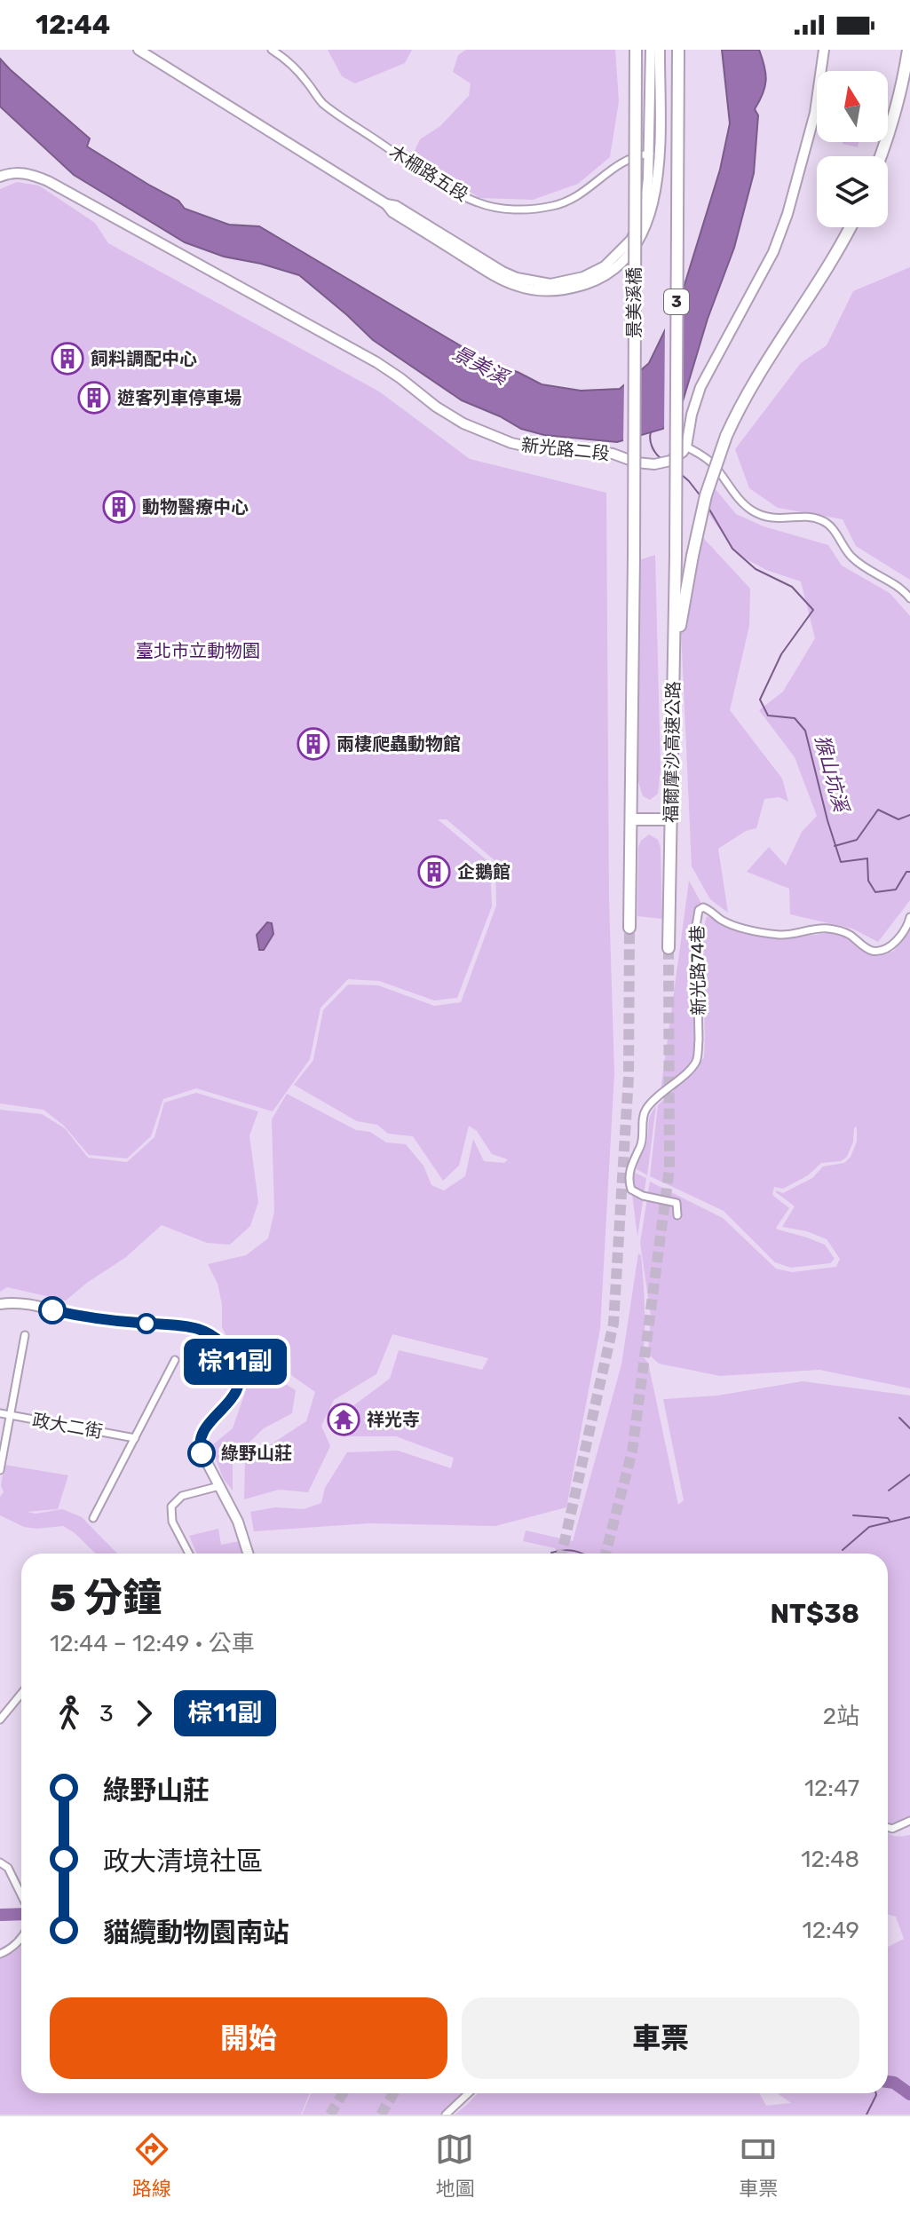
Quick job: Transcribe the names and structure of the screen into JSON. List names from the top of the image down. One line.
{"streets":{"highway":["3","景美溪橋","福爾摩沙高速公路"],"street":["木柵路五段","新光路二段","新光路74巷","政大二街"]},"water":["景美溪","猴山坑溪"],"parks":["臺北市立動物園"],"places":{"building":["飼料調配中心","遊客列車停車場","動物醫療中心","兩棲爬蟲動物館","企鵝館"],"temple":["祥光寺"],"other":["綠野山莊"]},"lines":["bus line 棕11副"],"north":"top","page":{"status":"12:44","on_map":"棕11副","heading":["5 分鐘","12:44 – 12:49 · 公車","NT$38"],"legs":["3","棕11副","2站"],"list":[{"name":"綠野山莊","value":"12:47"},{"name":"政大清境社區","value":"12:48"},{"name":"貓纜動物園南站","value":"12:49"}],"buttons":["開始","車票"],"tabs":["路線","地圖","車票"]}}
